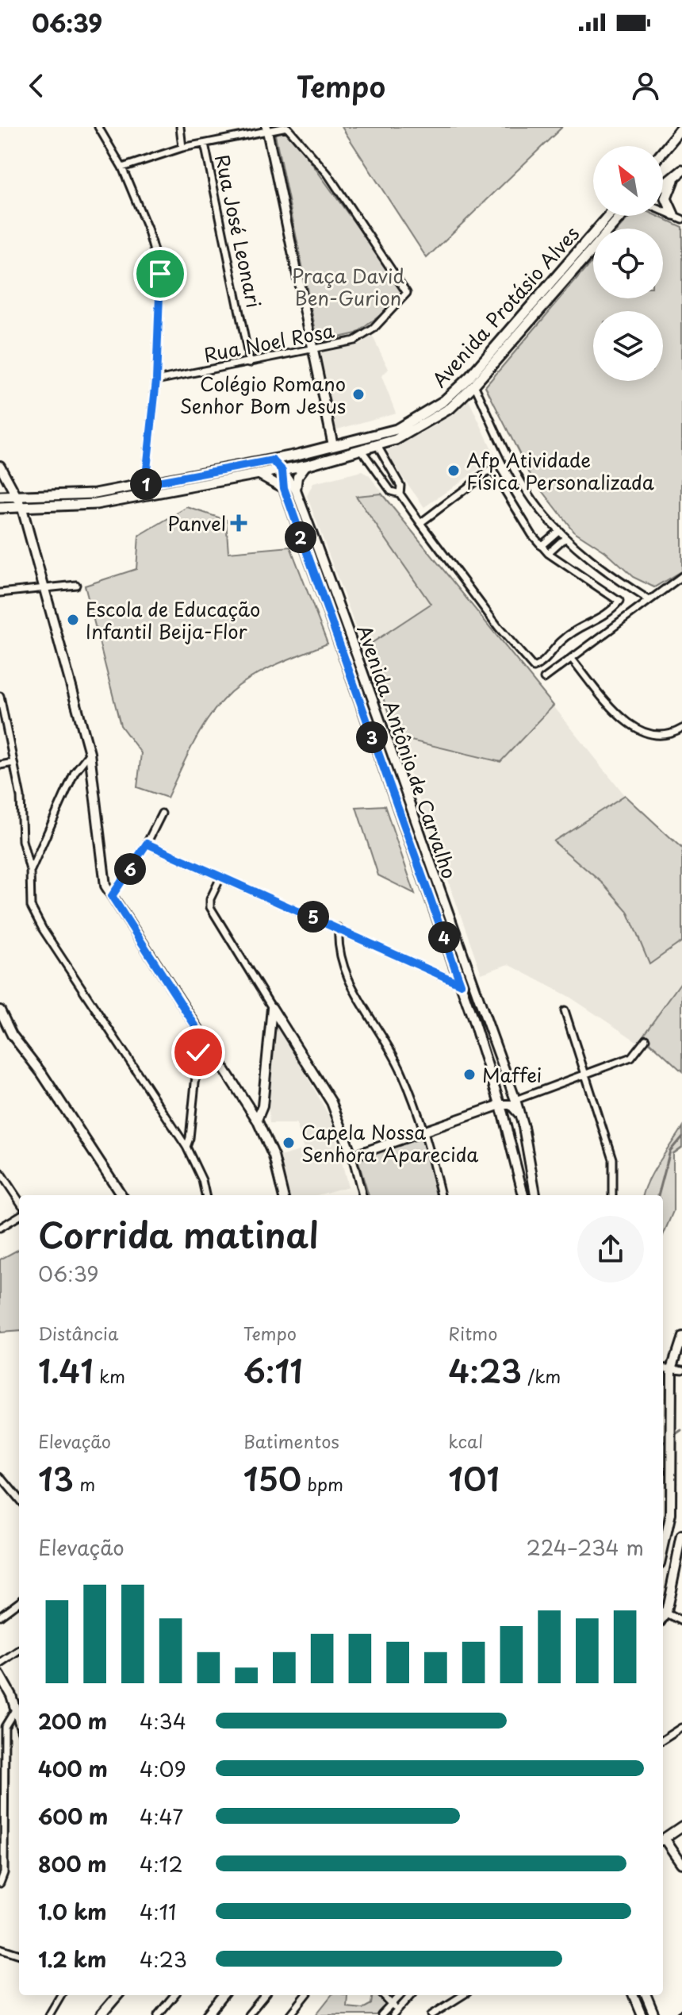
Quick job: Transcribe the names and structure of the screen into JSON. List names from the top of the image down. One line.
{"streets":{"main road":["Avenida Protásio Alves"],"street":["Rua José Leonari","Rua Noel Rosa","Avenida Antônio de Carvalho"]},"crossings":[["Rua José Leonari","Rua Noel Rosa"],["Avenida Protásio Alves","Avenida Antônio de Carvalho"]],"parks":["Praça David Ben-Gurion"],"places":{"other":["Colégio Romano Senhor Bom Jesus","Afp Atividade Física Personalizada","Escola de Educação Infantil Beija-Flor","Maffei","Capela Nossa Senhora Aparecida"],"health":["Panvel"]},"north":"top left","page":{"status":"06:39","header":"Tempo","pins":["1","2","3","6","5","4"],"heading":["Corrida matinal","06:39"],"stats":[["Distância","1.41 km"],["Tempo","6:11"],["Ritmo","4:23 /km"],["Elevação","13 m"],["Batimentos","150 bpm"],["kcal","101"]],"chart":["Elevação","224–234 m"],"list":[{"name":"200 m","note":"4:34"},{"name":"400 m","note":"4:09"},{"name":"600 m","note":"4:47"},{"name":"800 m","note":"4:12"},{"name":"1.0 km","note":"4:11"},{"name":"1.2 km","note":"4:23"}]}}
